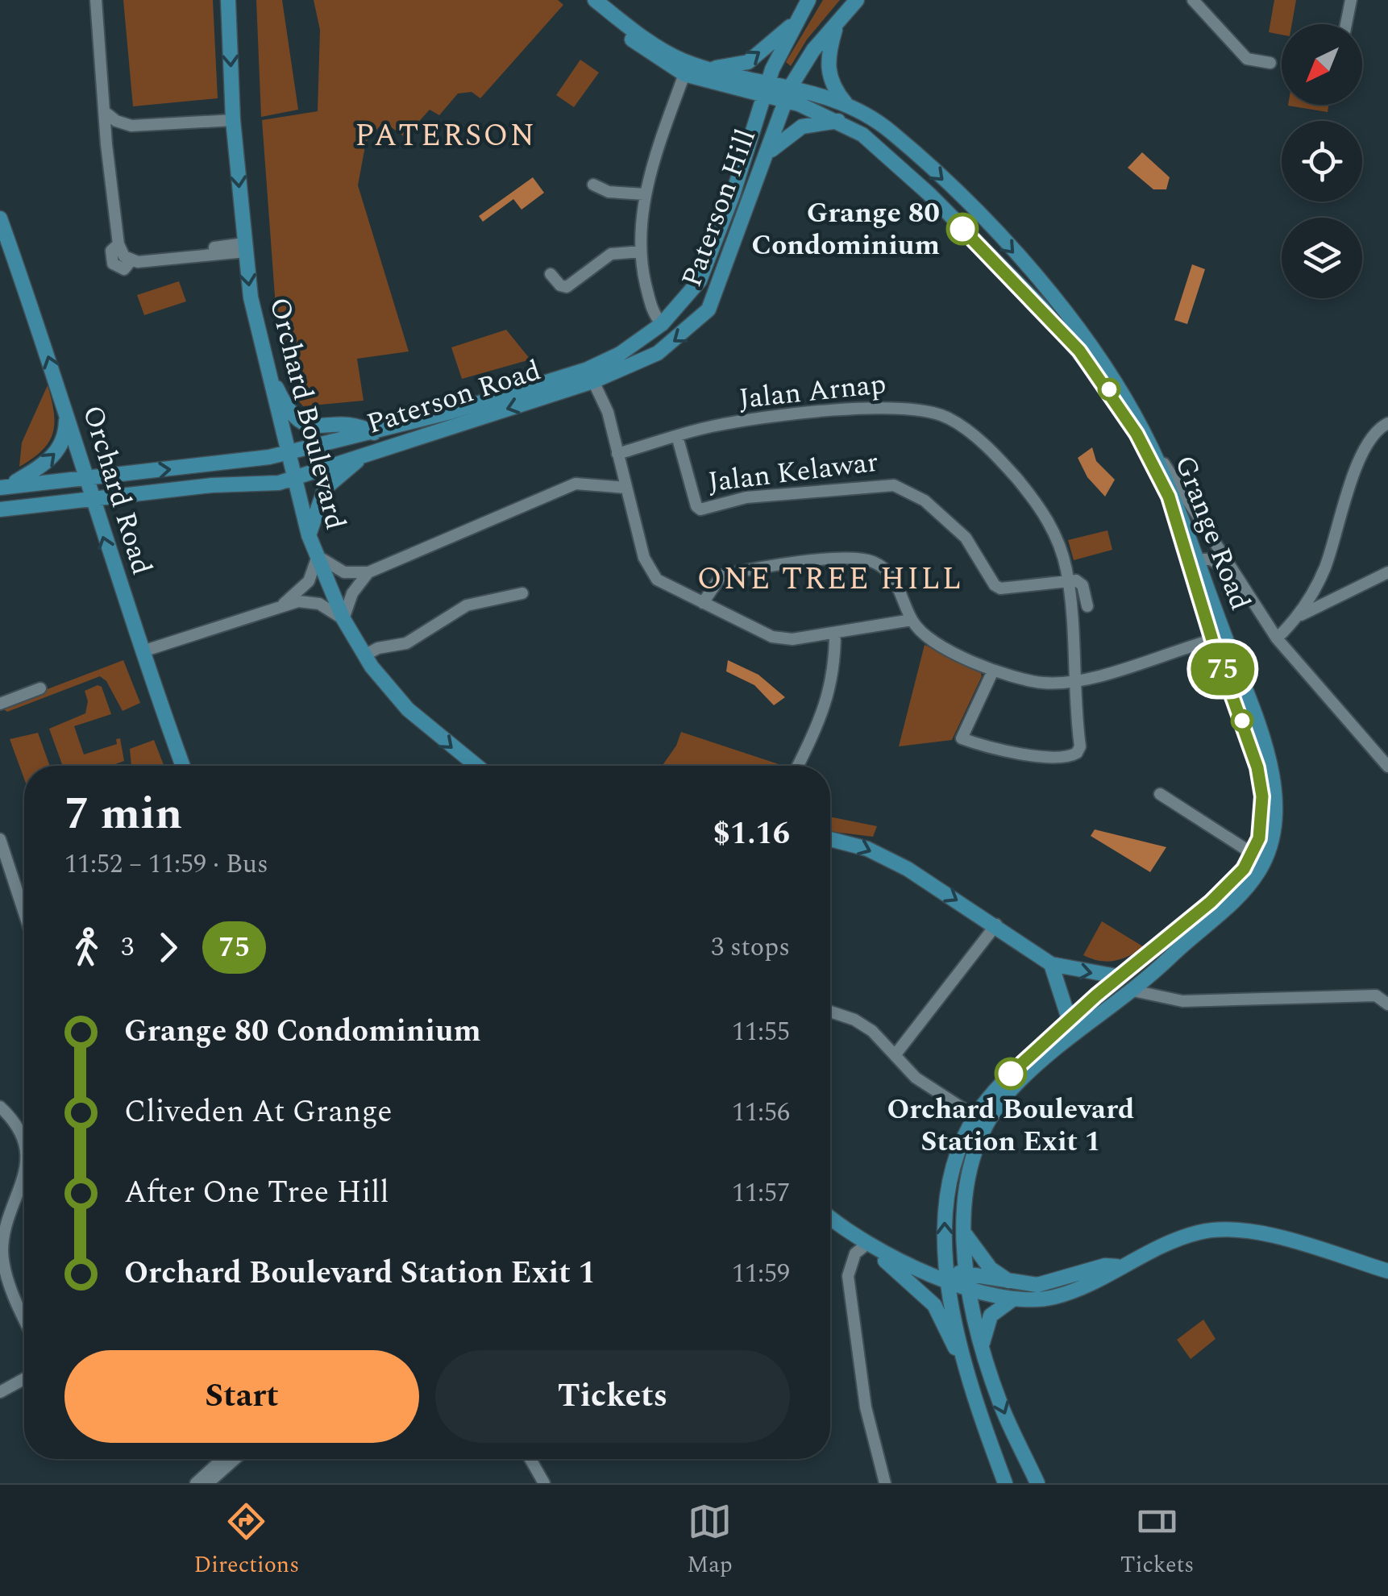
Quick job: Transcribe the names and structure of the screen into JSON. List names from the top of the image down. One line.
{"streets":{"main road":["Paterson Hill","Paterson Road","Orchard Boulevard","Orchard Road","Grange Road"],"street":["Jalan Arnap","Jalan Kelawar"]},"crossings":[["Paterson Hill","Paterson Road"],["Paterson Hill","Grange Road"],["Jalan Arnap","Jalan Kelawar"],["Paterson Road","Orchard Boulevard"],["Paterson Road","Orchard Road"]],"one_way":["Orchard Boulevard","Orchard Road"],"districts":["PATERSON","ONE TREE HILL"],"places":["Grange 80 Condominium","Orchard Boulevard Station Exit 1"],"lines":["bus line 75"],"north":"bottom left","page":{"on_map":"75","heading":["7 min","11:52 – 11:59 · Bus","$1.16"],"legs":["3","75","3 stops"],"list":[{"name":"Grange 80 Condominium","value":"11:55"},{"name":"Cliveden At Grange","value":"11:56"},{"name":"After One Tree Hill","value":"11:57"},{"name":"Orchard Boulevard Station Exit 1","value":"11:59"}],"buttons":["Start","Tickets"],"tabs":["Directions","Map","Tickets"]}}
